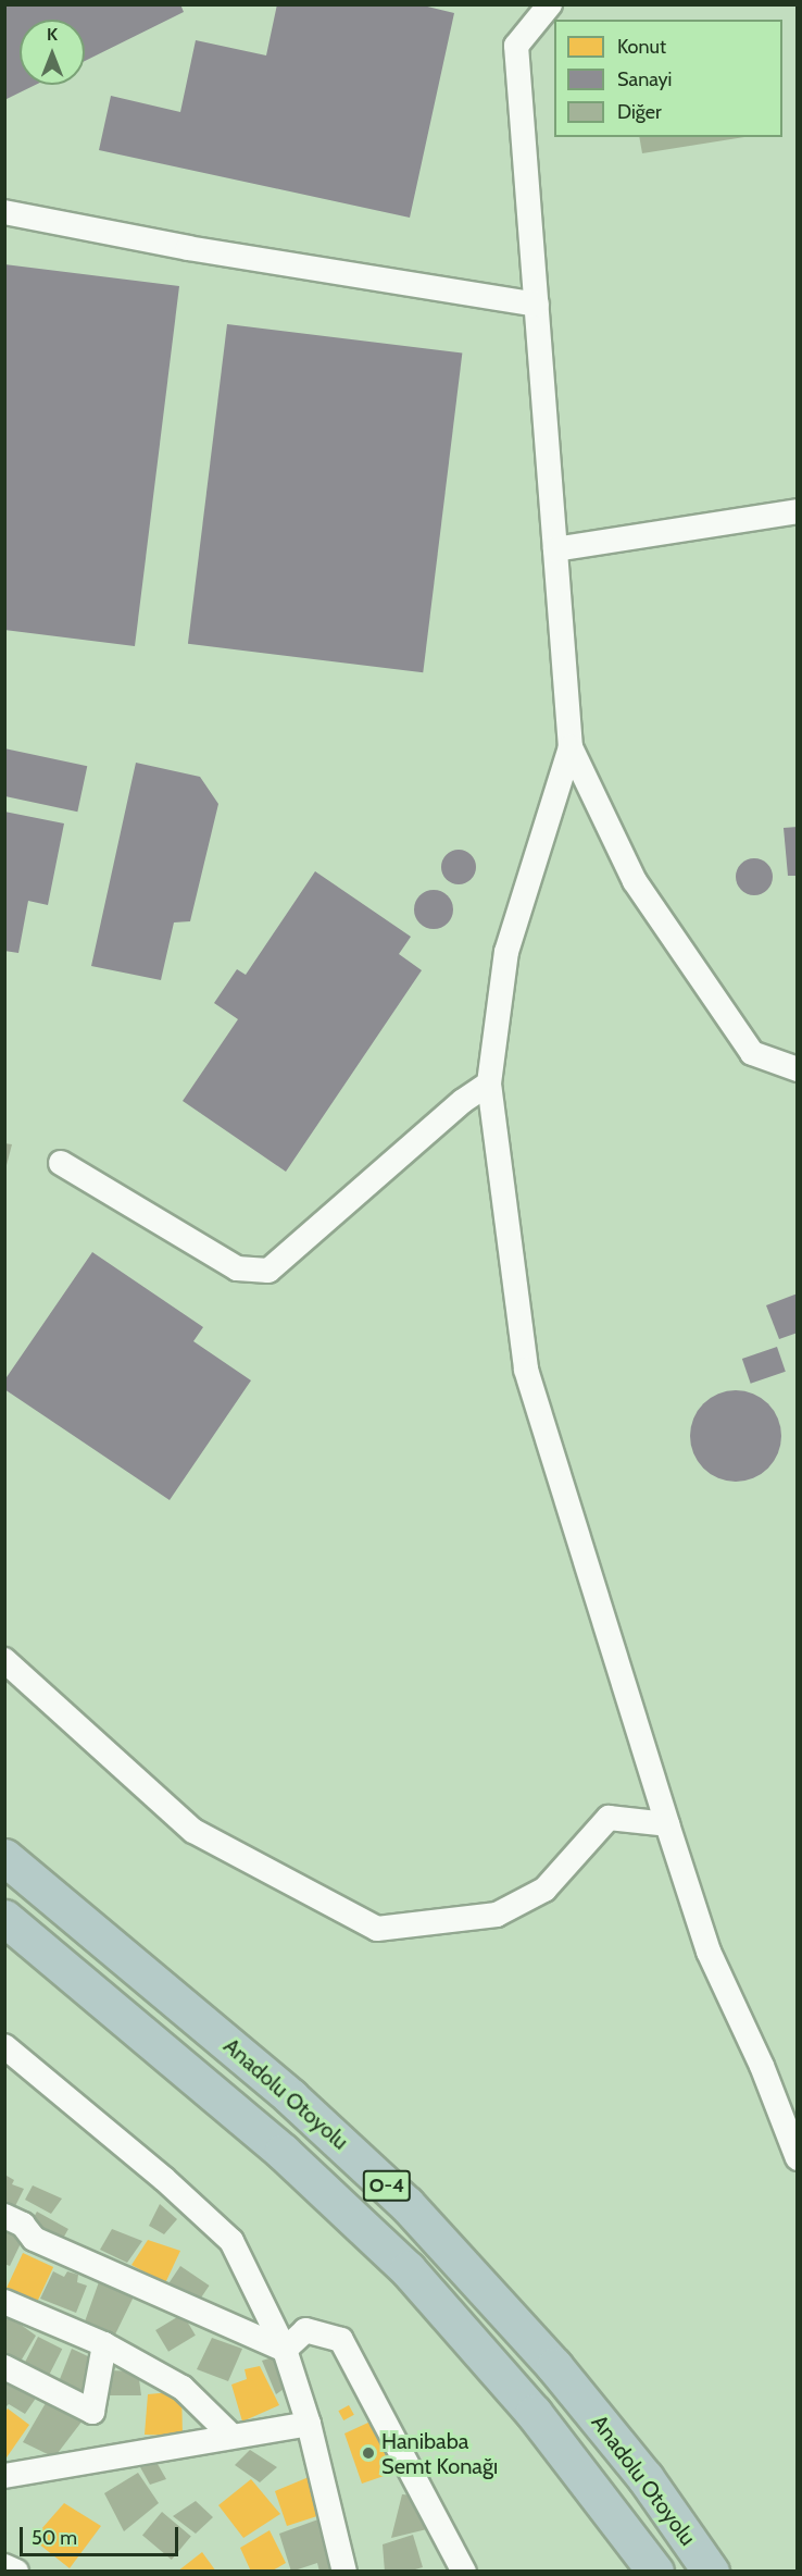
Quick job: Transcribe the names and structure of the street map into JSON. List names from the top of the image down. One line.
{"streets":{"highway":["Anadolu Otoyolu","O-4"]},"places":["Hanibaba Semt Konağı"],"legend":["Konut","Sanayi","Diğer"],"scale_bar":"50 m","north":"top"}
